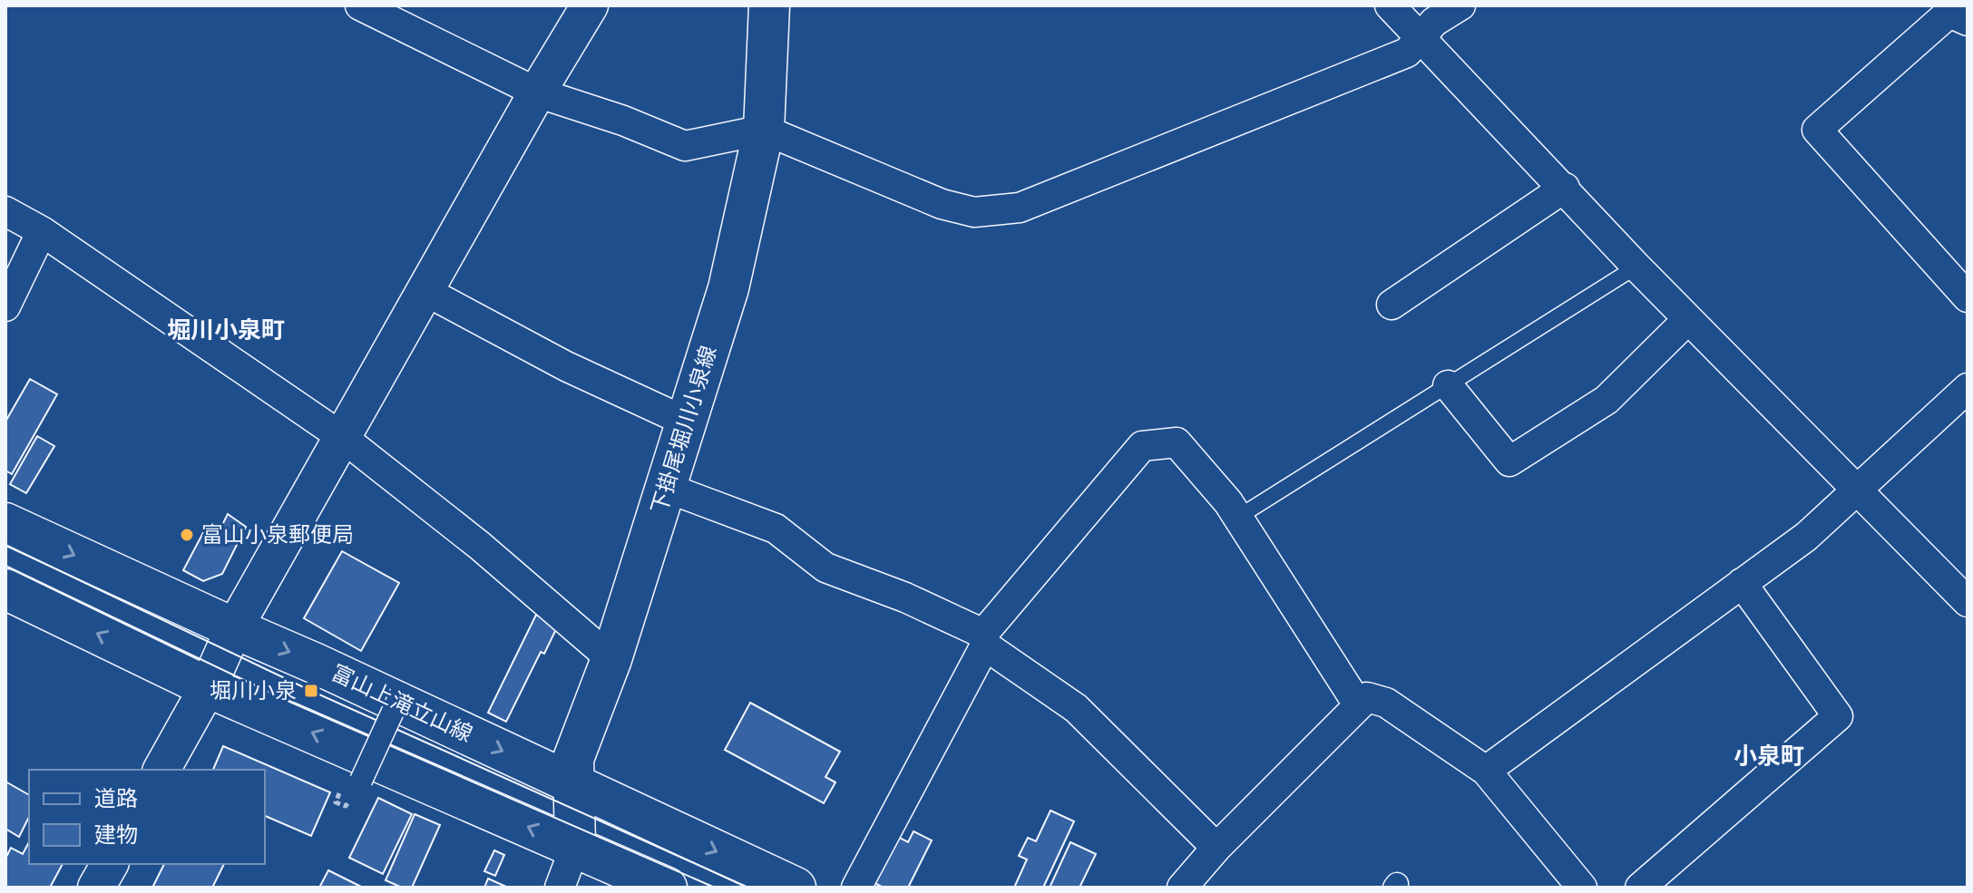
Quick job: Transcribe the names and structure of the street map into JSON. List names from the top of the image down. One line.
{"streets":{"main road":["下掛尾堀川小泉線","富山上滝立山線"]},"crossings":[["下掛尾堀川小泉線","富山上滝立山線"]],"districts":["堀川小泉町","小泉町"],"places":{"other":["富山小泉郵便局"],"transit":["堀川小泉"]},"legend":["道路","建物"]}
